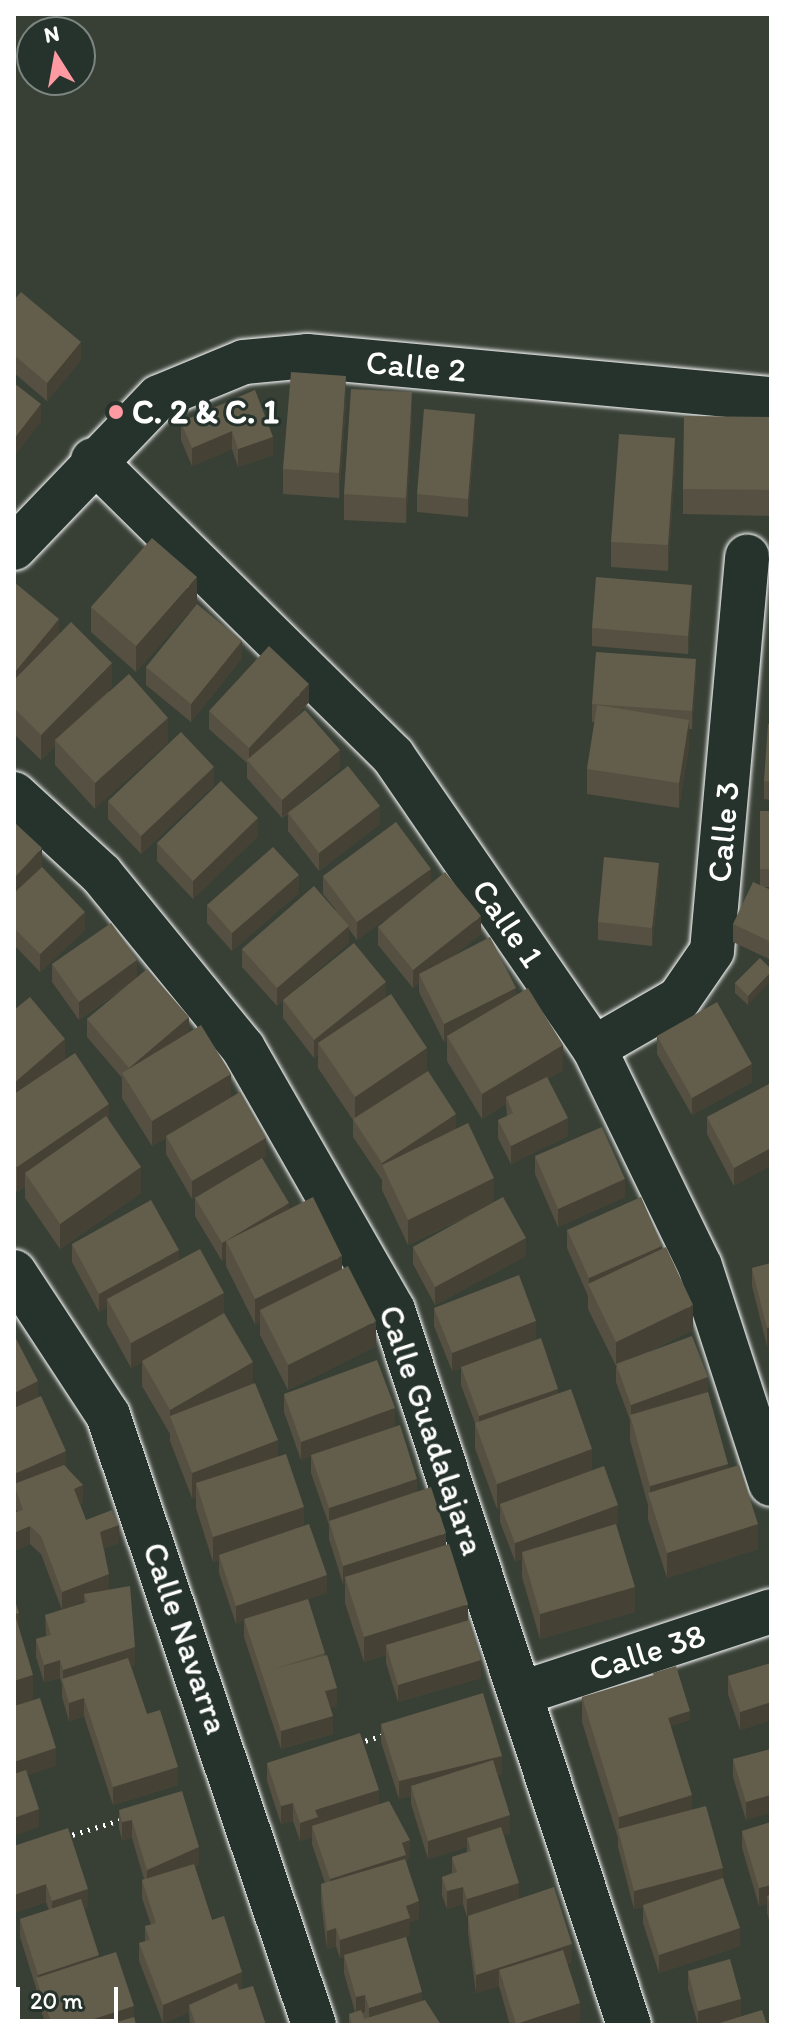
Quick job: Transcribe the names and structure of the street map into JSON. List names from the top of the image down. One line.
{"streets":{"street":["Calle 2","Calle 3","Calle 1","Calle Guadalajara","Calle Navarra","Calle 38"]},"crossings":[["Calle 2","Calle 1"],["Calle 3","Calle 1"],["Calle Guadalajara","Calle 38"]],"places":["C. 2 & C. 1"],"scale_bar":"20 m","north":"top"}
